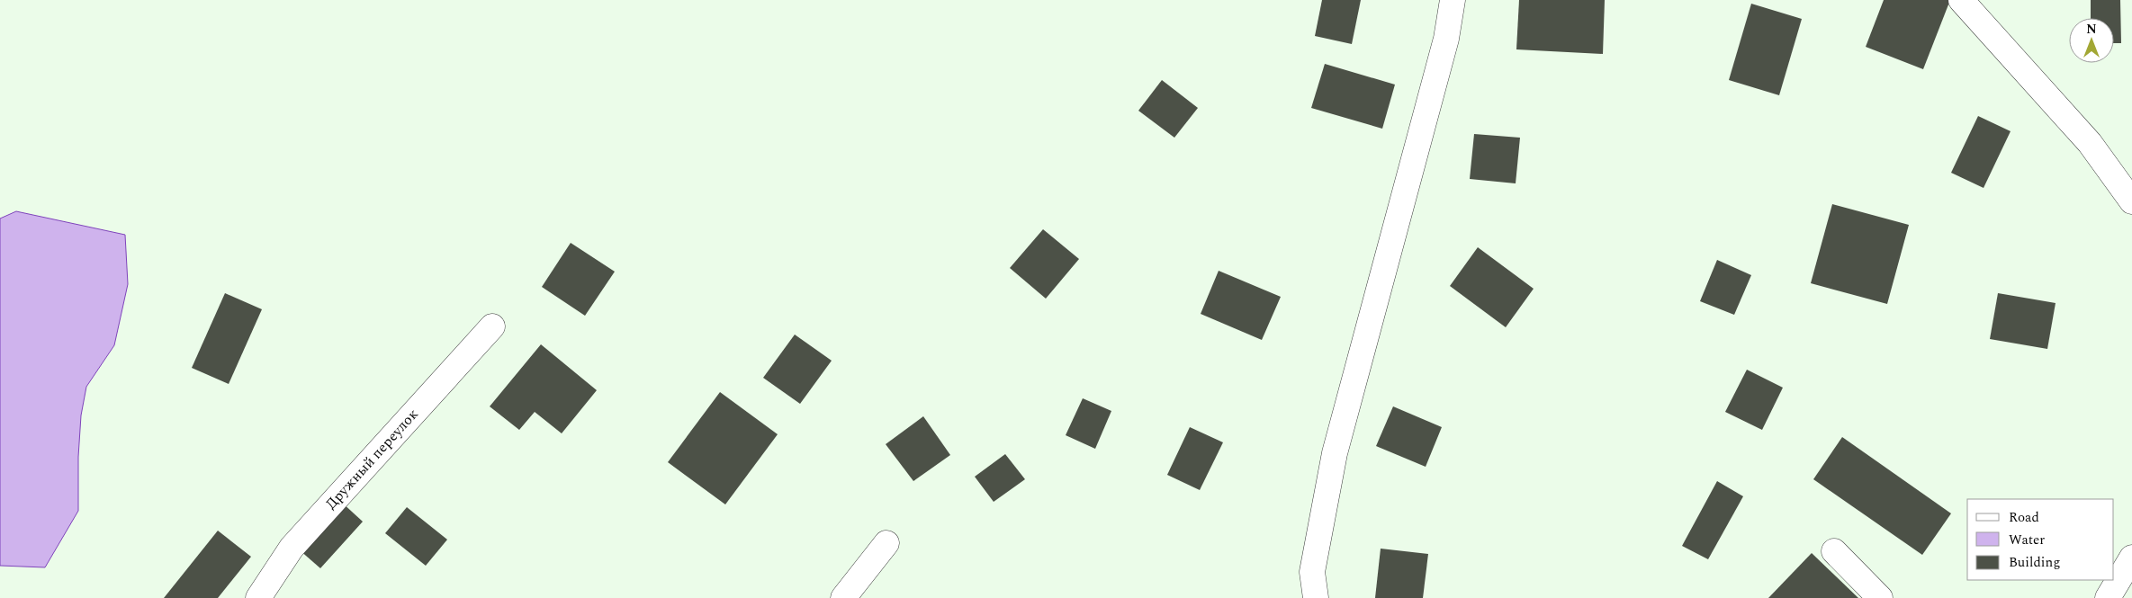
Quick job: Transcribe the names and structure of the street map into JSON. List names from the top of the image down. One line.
{"streets":{"street":["Дружный переулок"]},"legend":["Road","Water","Building"],"north":"top"}
